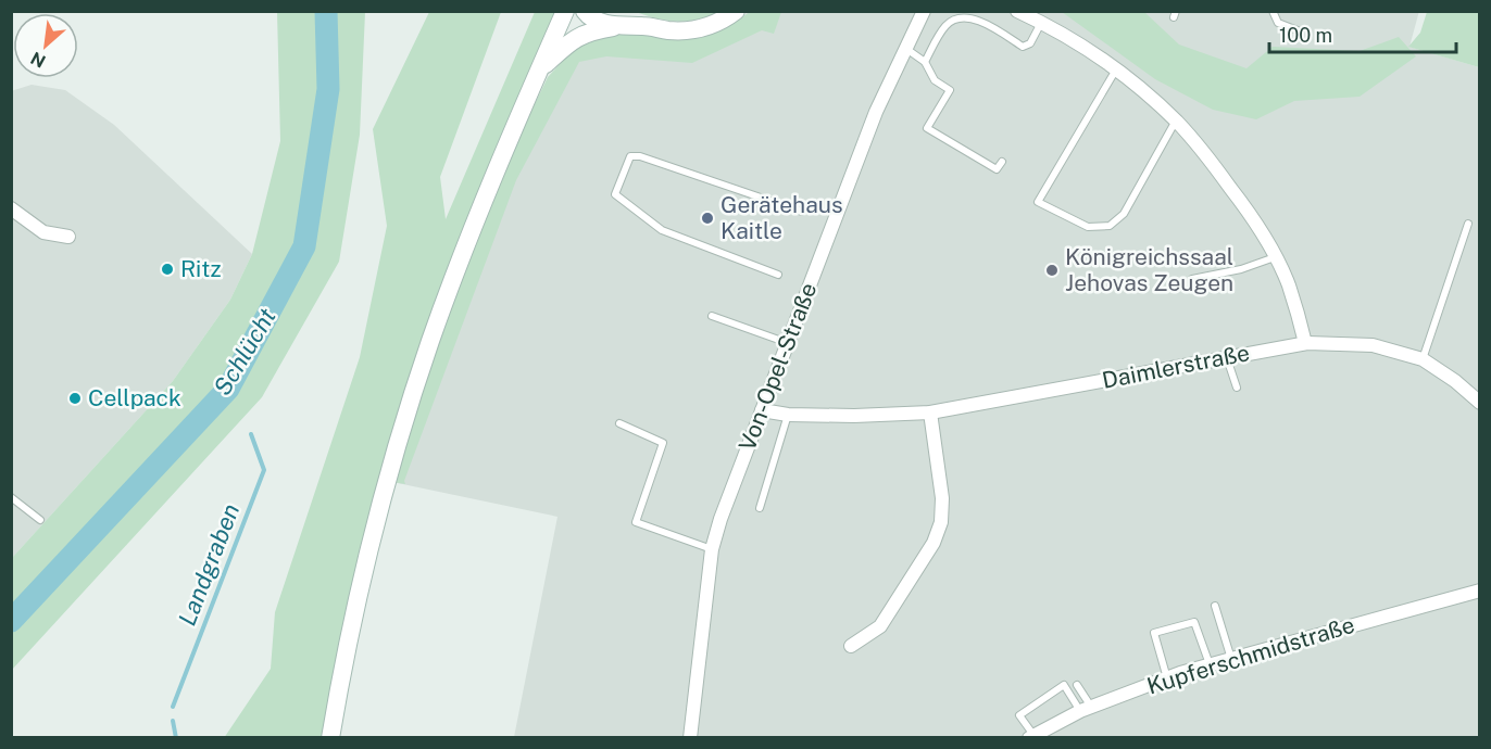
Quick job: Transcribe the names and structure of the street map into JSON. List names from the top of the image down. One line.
{"streets":{"street":["Von-Opel-Straße","Daimlerstraße","Kupferschmidstraße"]},"crossings":[["Von-Opel-Straße","Daimlerstraße"]],"water":["Schlücht","Landgraben"],"places":["Gerätehaus Kaitle","Ritz","Königreichssaal Jehovas Zeugen","Cellpack"],"scale_bar":"100 m","north":"bottom left"}
